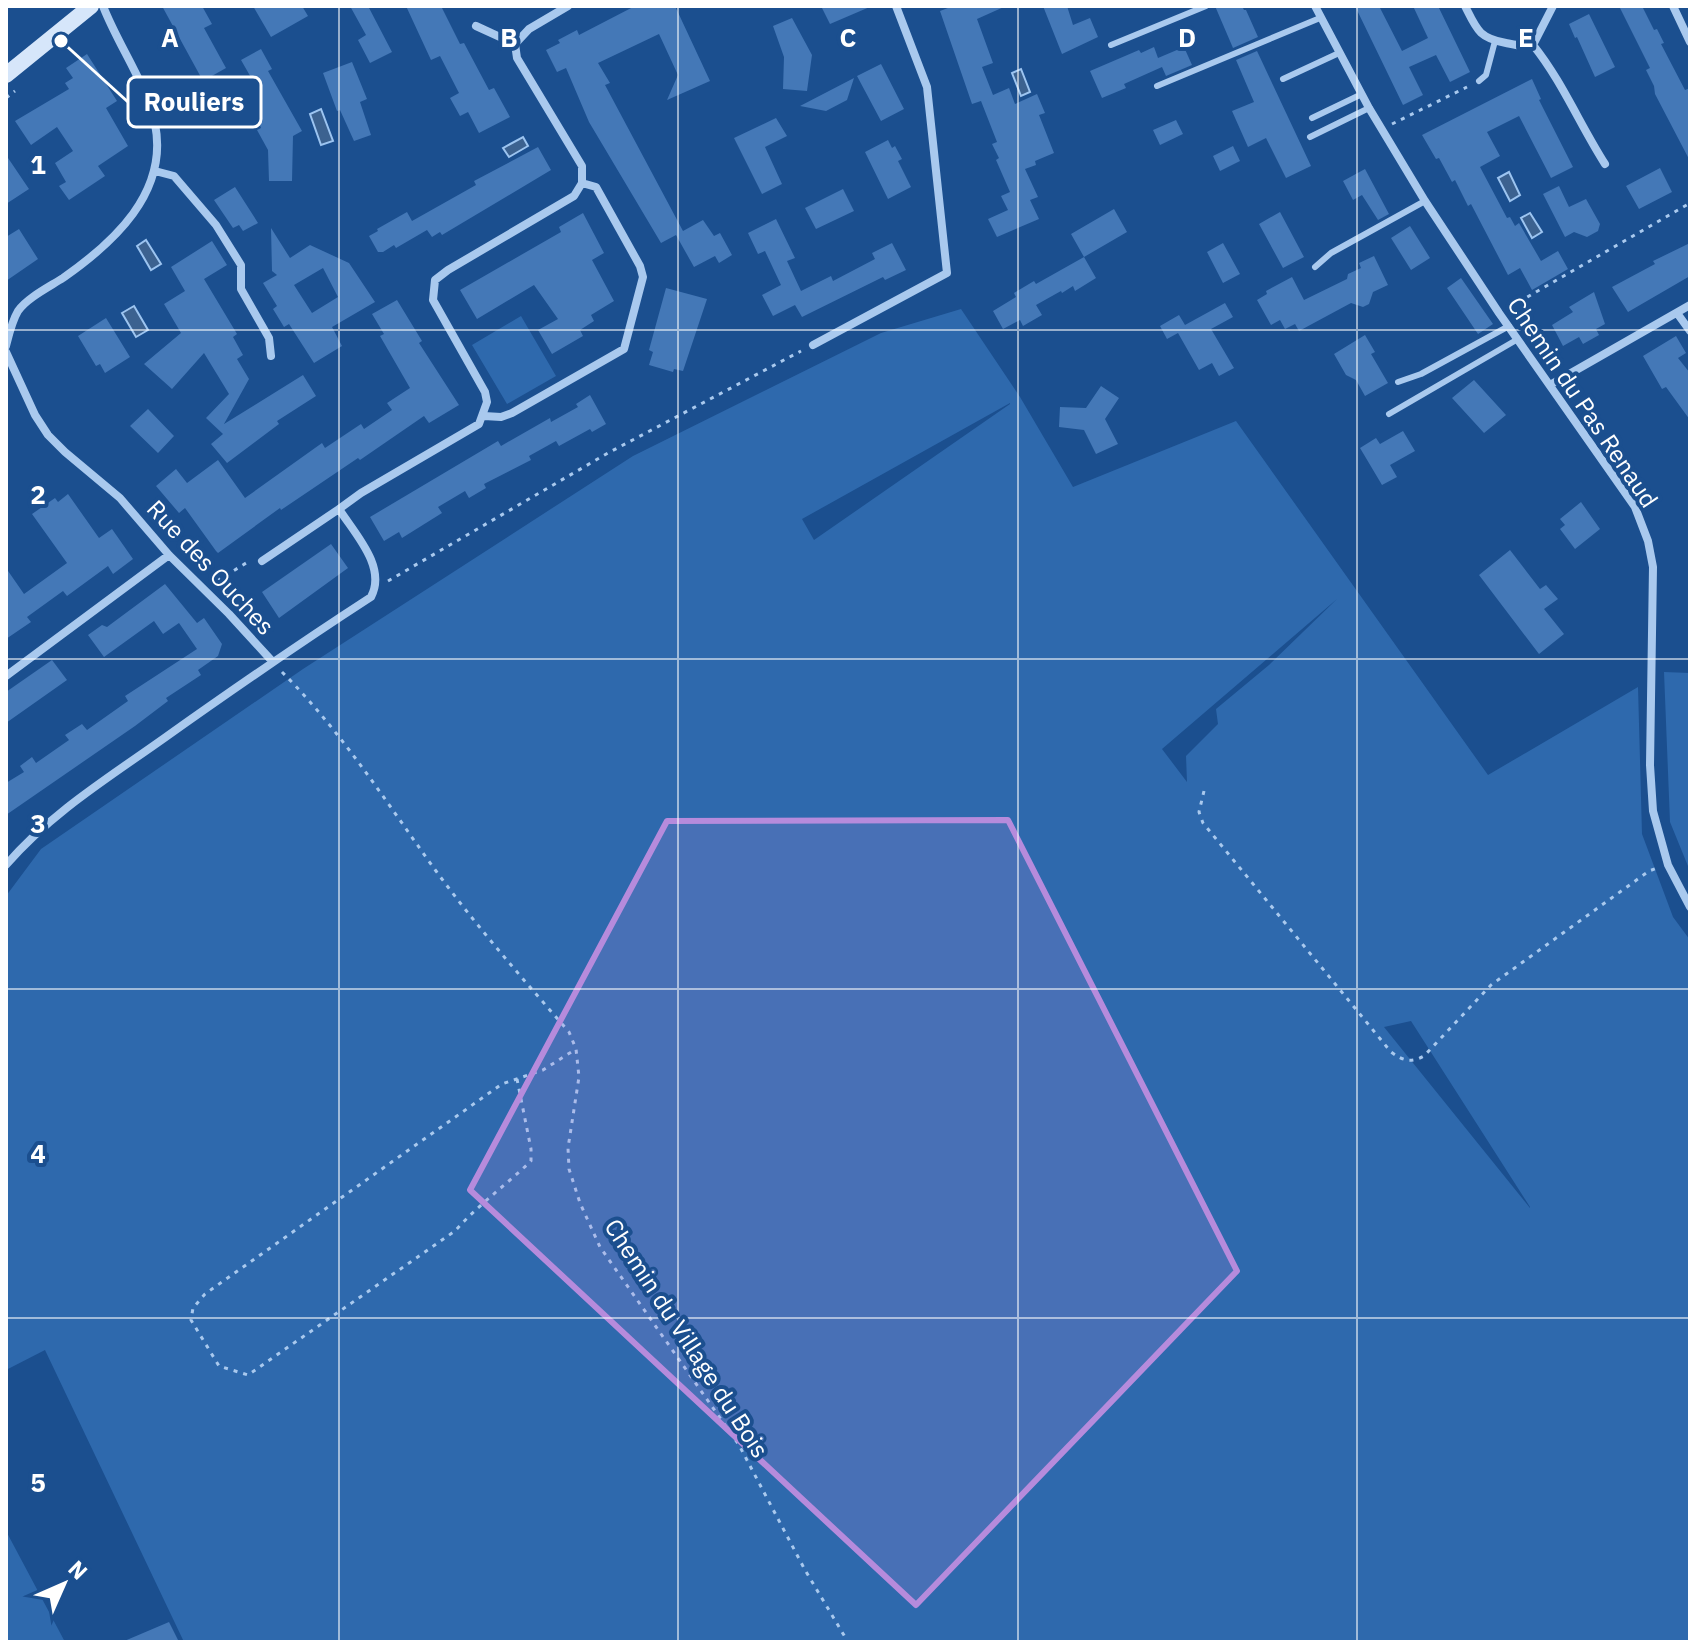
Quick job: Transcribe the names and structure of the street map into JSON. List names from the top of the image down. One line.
{"streets":{"street":["Chemin du Pas Renaud","Rue des Ouches"],"path":["Chemin du Village du Bois"]},"places":["Rouliers"],"north":"top right","grid":{"columns":["A","B","C","D","E"],"rows":["1","2","3","4","5"]}}
